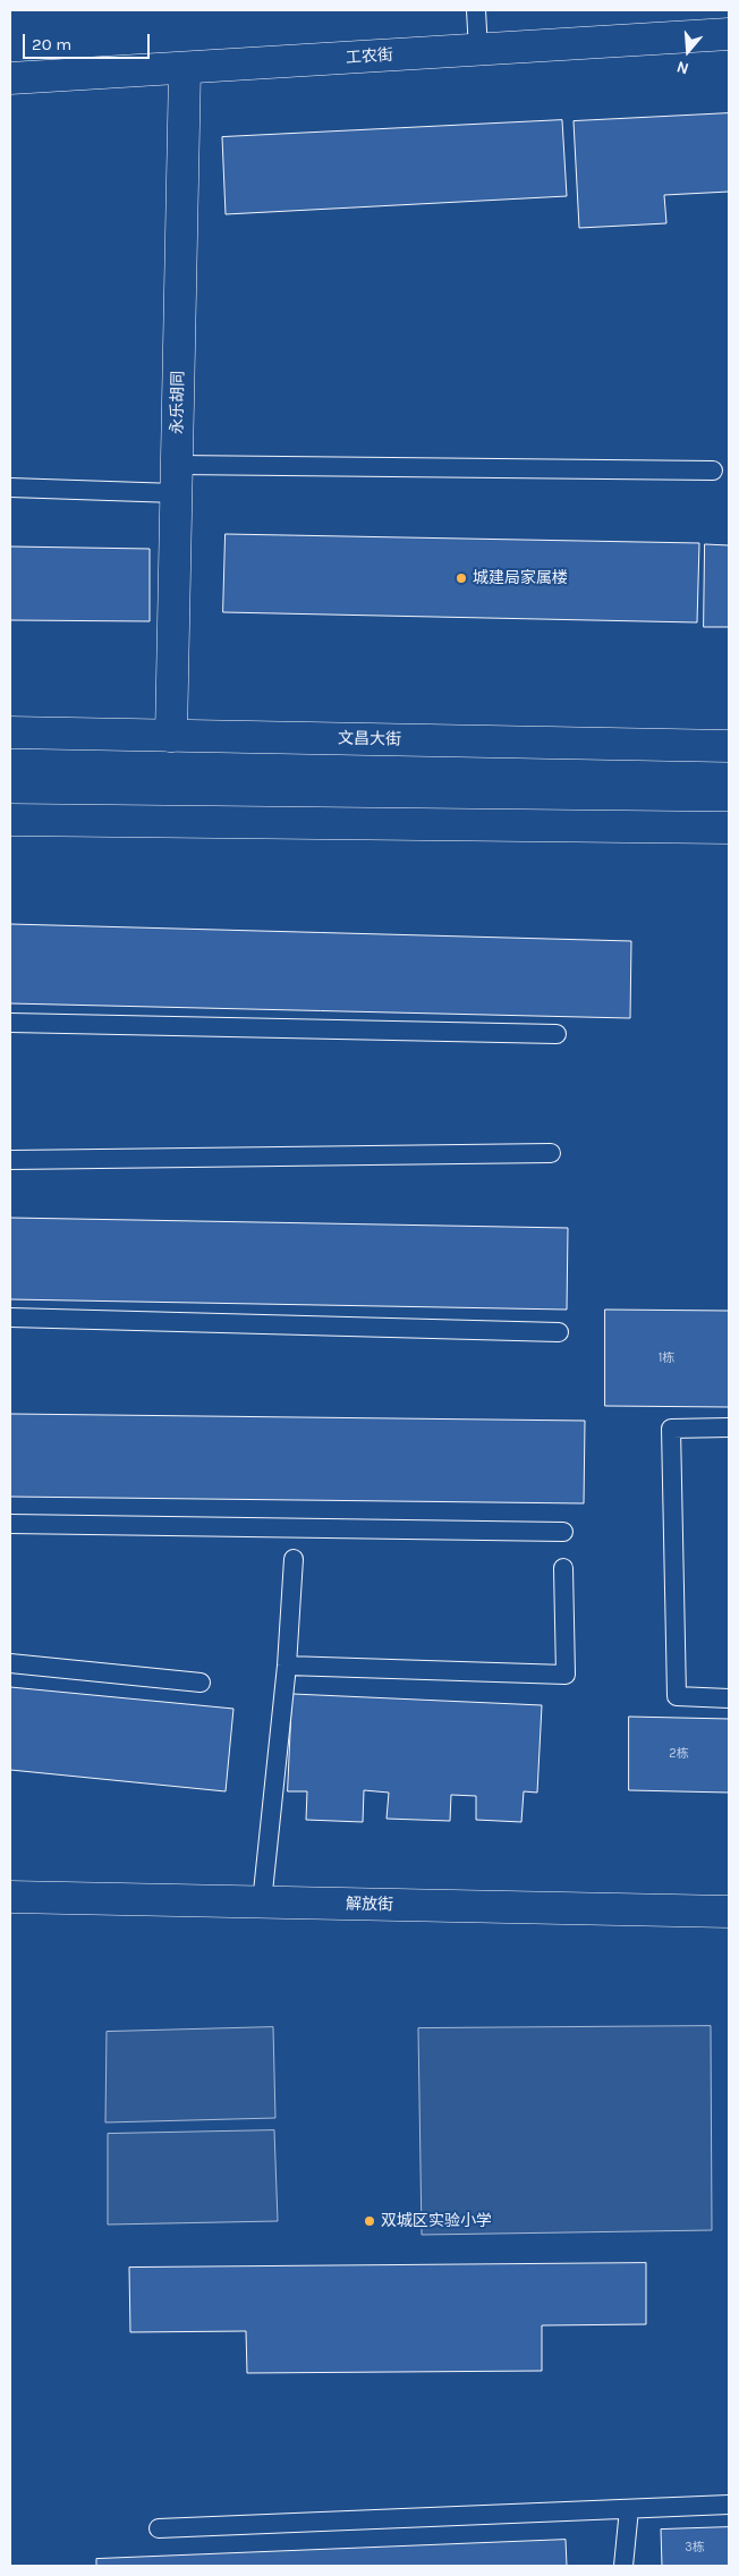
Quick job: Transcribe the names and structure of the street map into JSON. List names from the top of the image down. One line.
{"streets":{"main road":["工农街","永乐胡同","文昌大街","解放街"]},"crossings":[["工农街","永乐胡同"],["永乐胡同","文昌大街"]],"places":["城建局家属楼","双城区实验小学"],"house_numbers":["1栋","2栋","3栋"],"scale_bar":"20 m","north":"bottom"}
